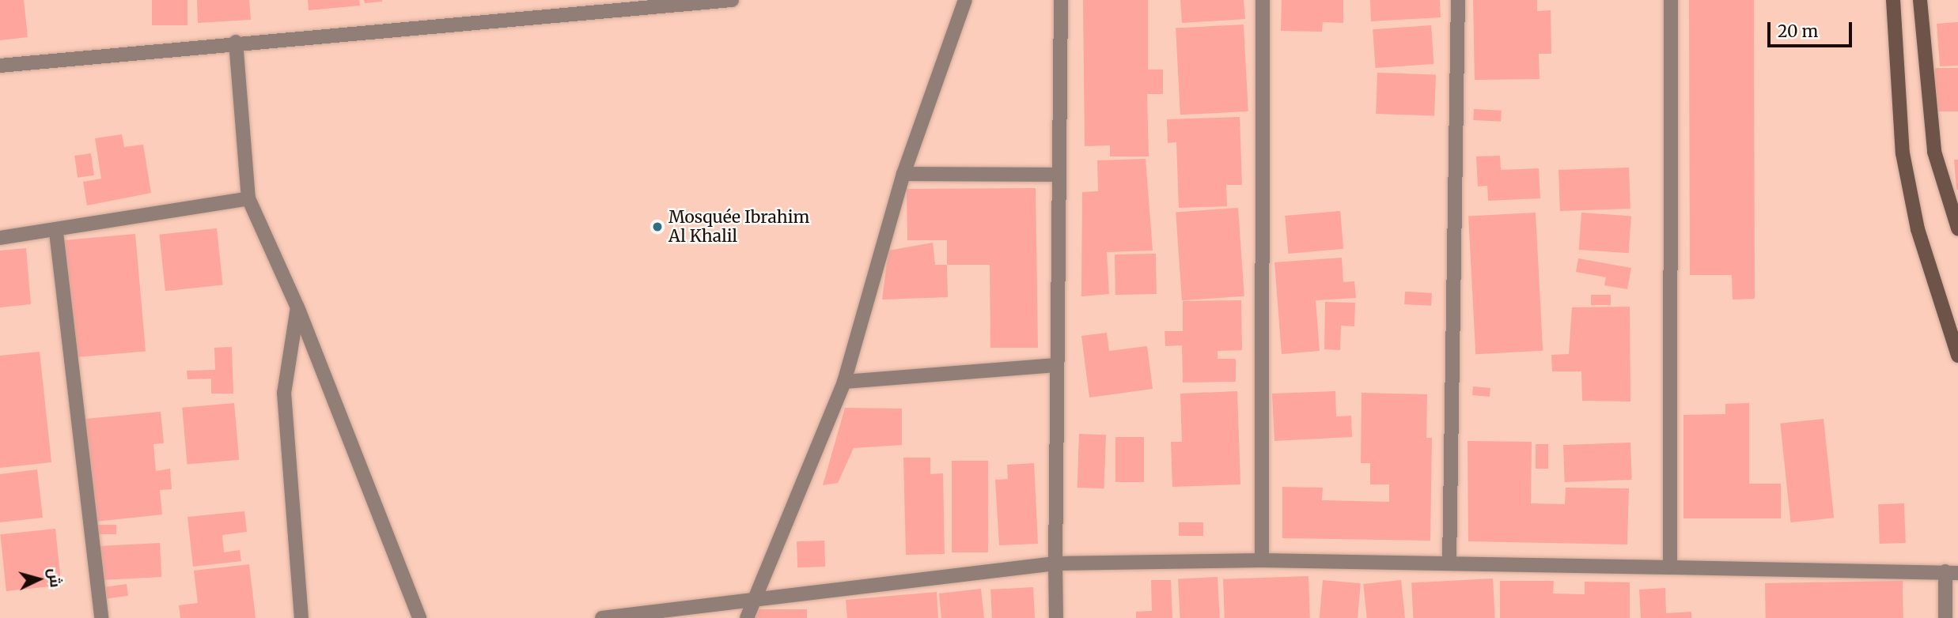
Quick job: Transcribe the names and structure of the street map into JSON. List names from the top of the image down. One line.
{"places":["Mosquée Ibrahim Al Khalil"],"scale_bar":"20 m","north":"right"}
